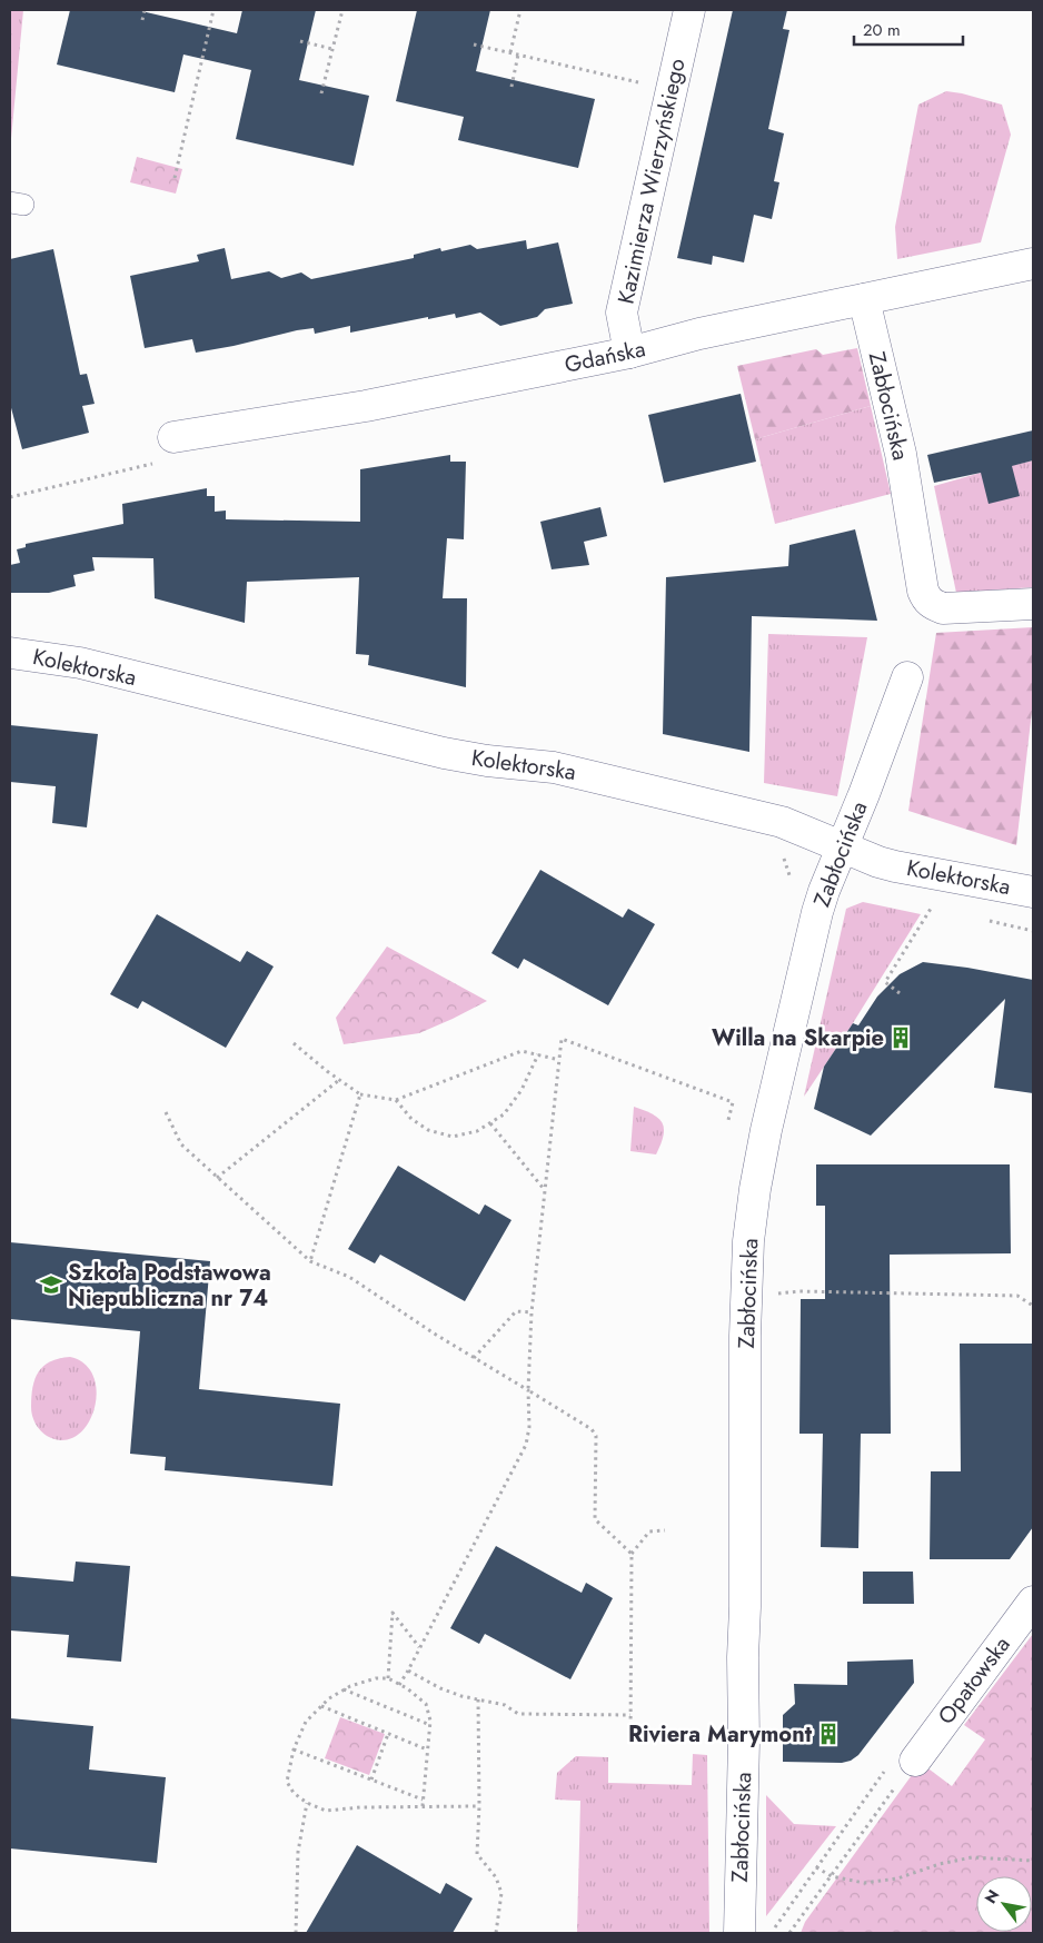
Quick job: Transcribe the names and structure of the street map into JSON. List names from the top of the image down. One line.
{"streets":{"street":["Kazimierza Wierzyńskiego","Gdańska","Zabłocińska","Kolektorska","Opatowska"]},"crossings":[["Kazimierza Wierzyńskiego","Gdańska"],["Gdańska","Zabłocińska"],["Zabłocińska","Kolektorska"]],"places":{"building":["Willa na Skarpie","Riviera Marymont"],"school or university":["Szkoła Podstawowa Niepubliczna nr 74"]},"scale_bar":"20 m","north":"top left"}
